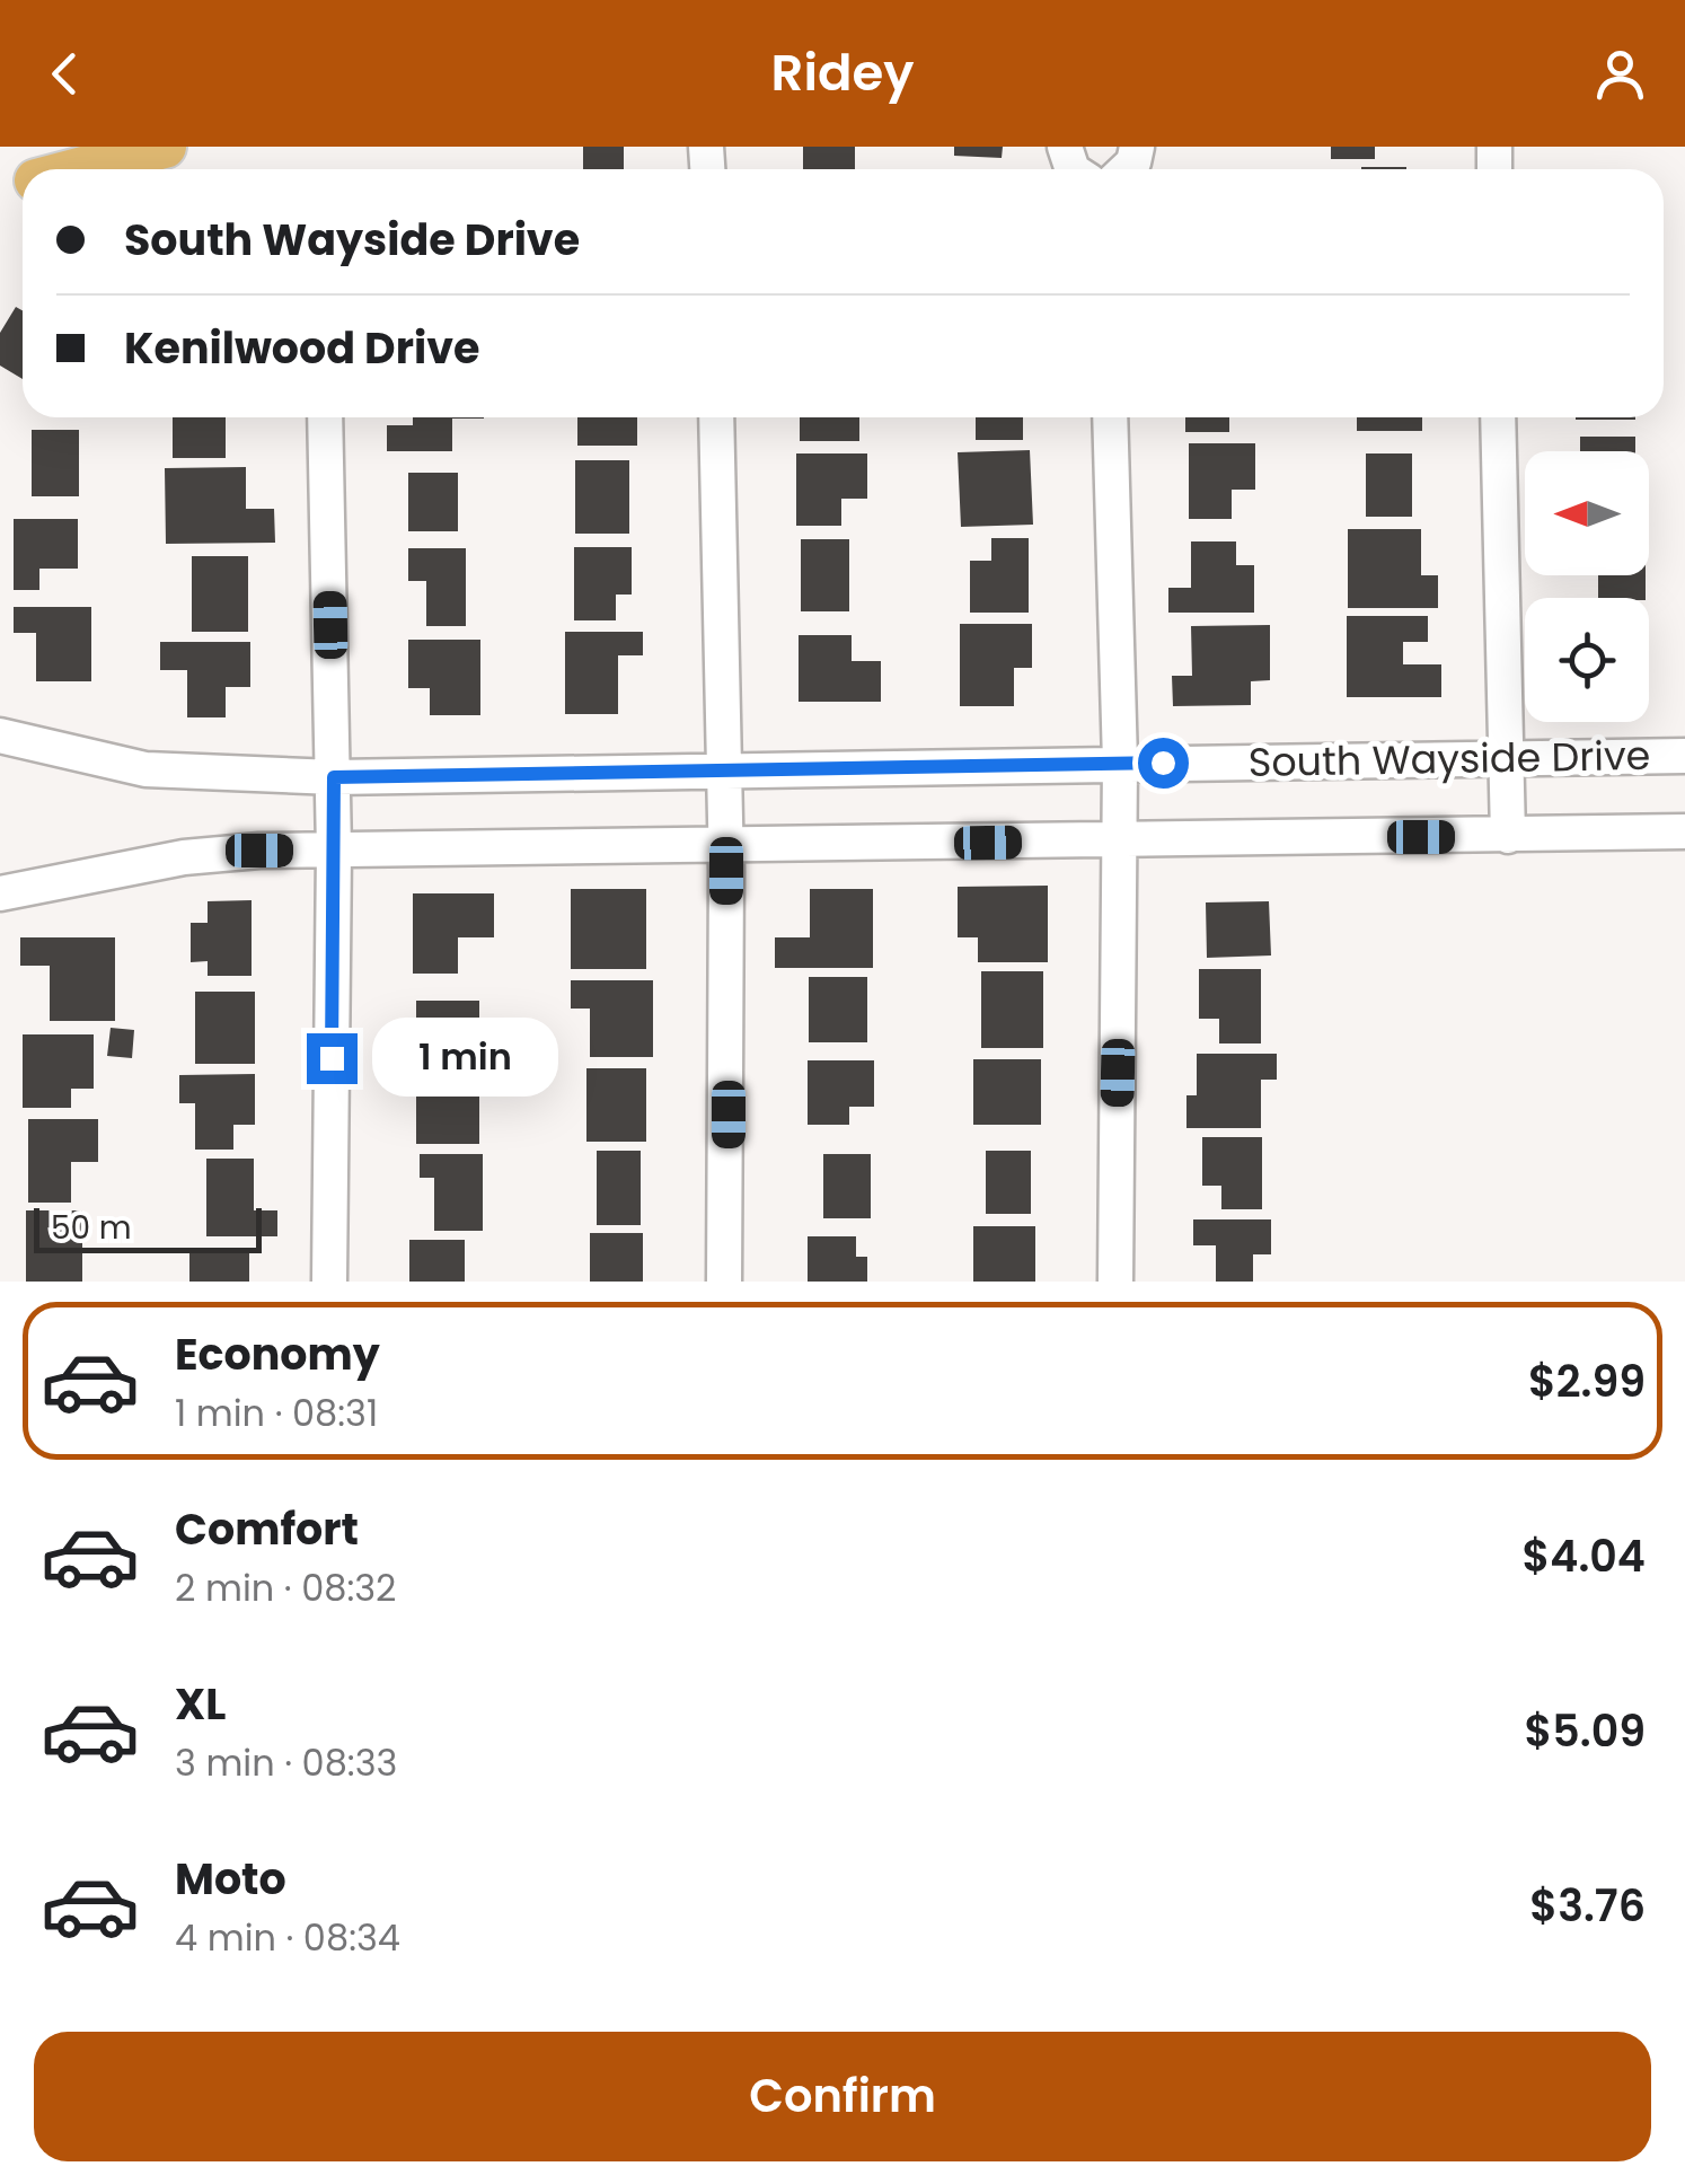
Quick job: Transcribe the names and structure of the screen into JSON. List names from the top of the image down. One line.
{"streets":{"street":["South Wayside Drive"]},"scale_bar":"50 m","north":"left","page":{"header":"Ridey","banner":["South Wayside Drive","Kenilwood Drive"],"bubble":"1 min","scale":"50 m","list":[{"name":"Economy","note":"1 min · 08:31","value":"$2.99"},{"name":"Comfort","note":"2 min · 08:32","value":"$4.04"},{"name":"XL","note":"3 min · 08:33","value":"$5.09"},{"name":"Moto","note":"4 min · 08:34","value":"$3.76"}],"buttons":"Confirm"}}
